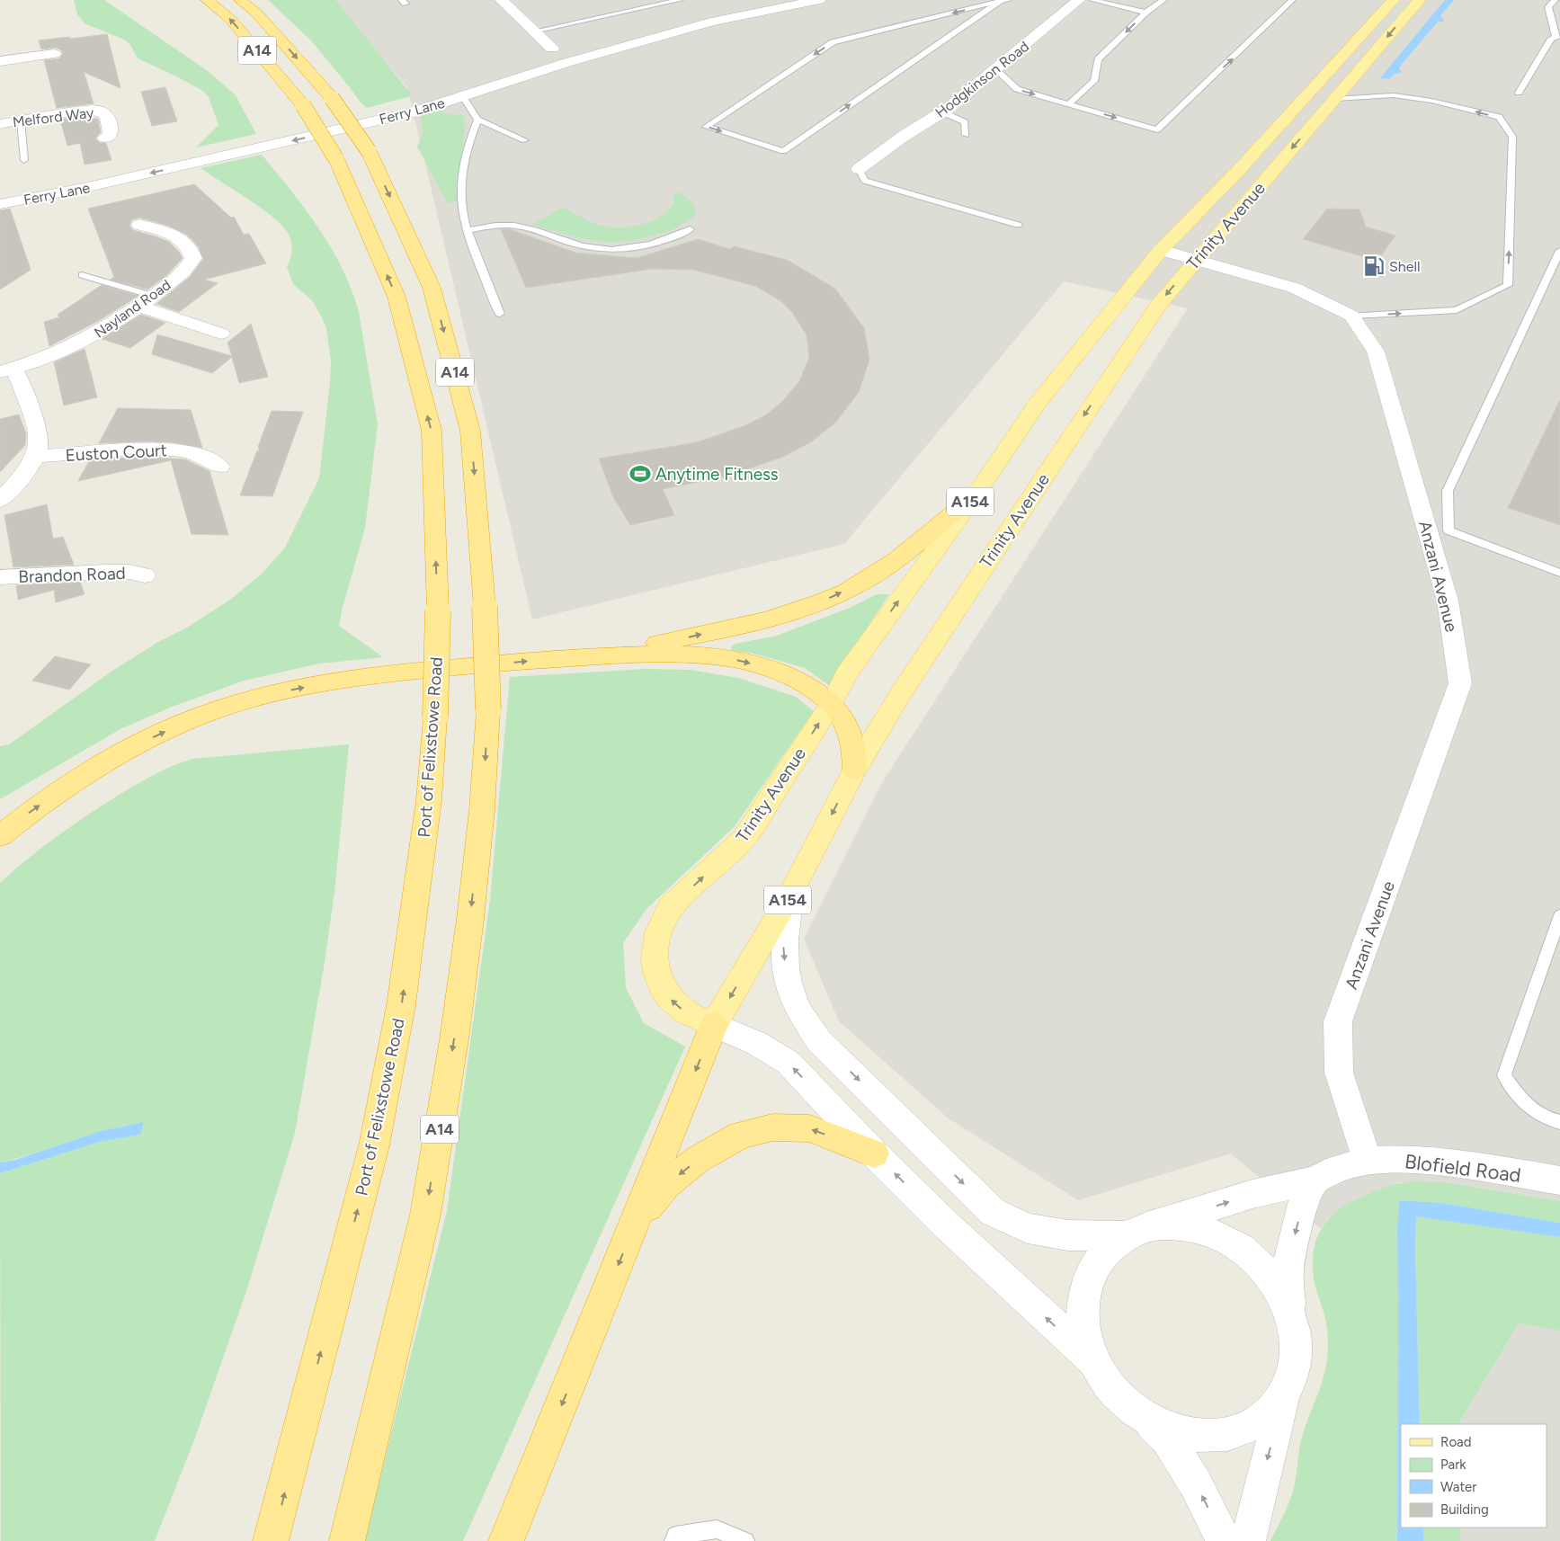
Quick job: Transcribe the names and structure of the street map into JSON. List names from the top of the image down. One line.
{"streets":{"highway":["A14","Port of Felixstowe Road"],"main road":["Trinity Avenue","A154"],"street":["Hodgkinson Road","Ferry Lane","Melford Way","Nayland Road","Euston Court","Brandon Road","Anzani Avenue","Blofield Road"]},"crossings":[["Anzani Avenue","Blofield Road"]],"one_way":["Ferry Lane","Blofield Road"],"places":{"fuel station":["Shell"],"sports":["Anytime Fitness"]},"legend":["Road","Park","Water","Building"]}
